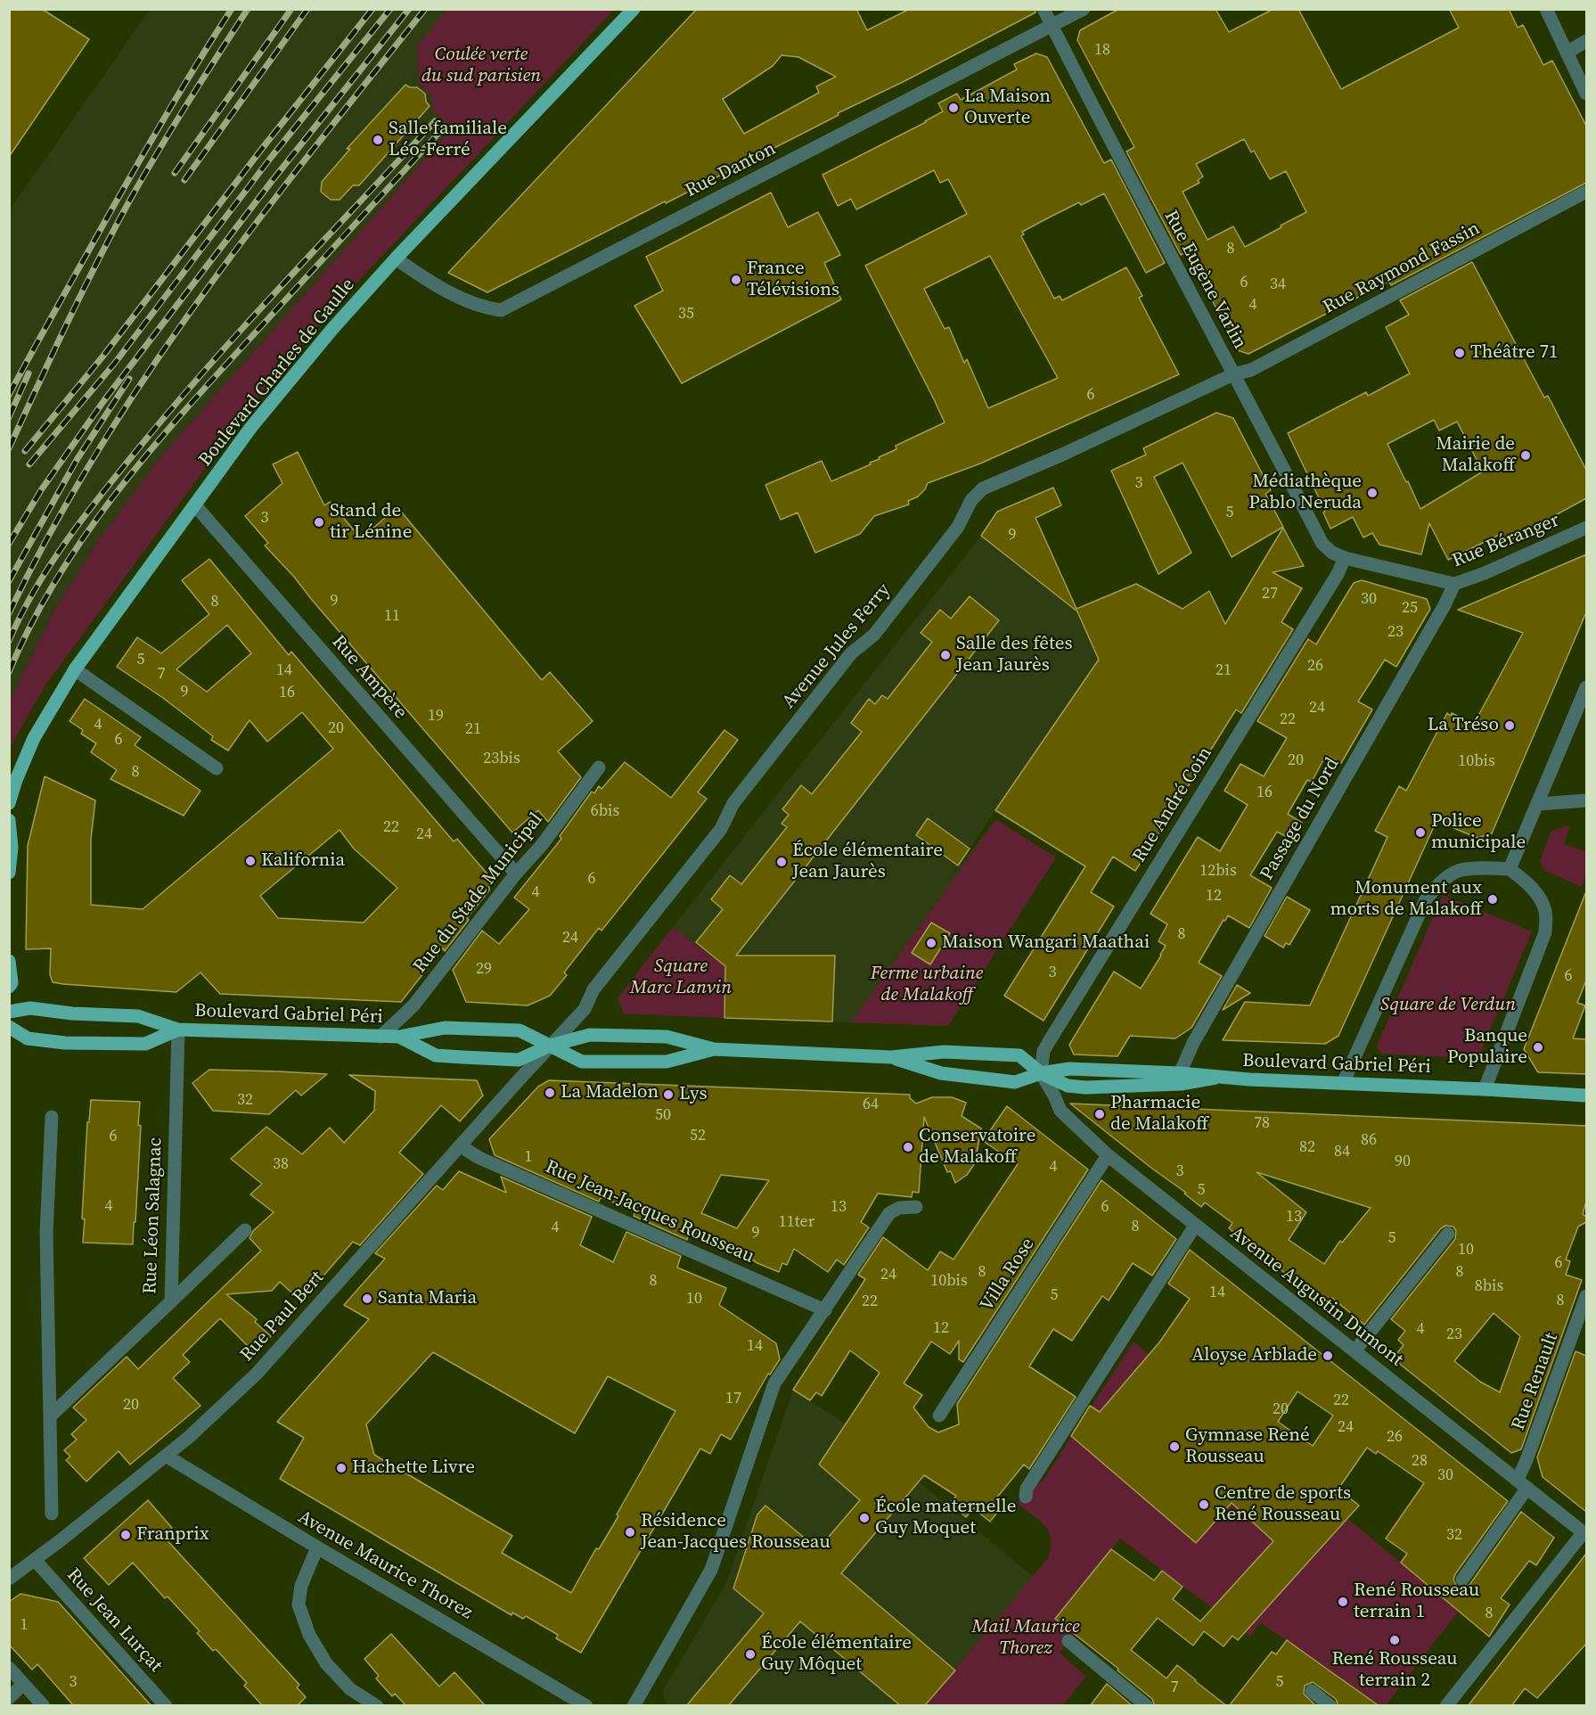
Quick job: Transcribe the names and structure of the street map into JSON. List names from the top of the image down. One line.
{"streets":{"main road":["Boulevard Charles de Gaulle","Boulevard Gabriel Péri"],"street":["Rue Danton","Rue Raymond Fassin","Rue Eugène Varlin","Rue Béranger","Avenue Jules Ferry","Rue Ampère","Rue André Coin","Passage du Nord","Rue du Stade Municipal","Rue Jean-Jacques Rousseau","Rue Léon Salagnac","Villa Rose","Avenue Augustin Dumont","Rue Paul Bert","Rue Renault","Avenue Maurice Thorez","Rue Jean Lurçat"]},"crossings":[["Rue Danton","Rue Eugène Varlin"],["Rue Danton","Boulevard Charles de Gaulle"],["Rue Raymond Fassin","Rue Eugène Varlin"],["Rue Raymond Fassin","Avenue Jules Ferry"],["Rue Eugène Varlin","Rue Béranger"],["Rue Eugène Varlin","Avenue Jules Ferry"],["Rue Eugène Varlin","Rue André Coin"],["Boulevard Charles de Gaulle","Rue Ampère"],["Rue Béranger","Rue André Coin"],["Rue Béranger","Passage du Nord"],["Avenue Jules Ferry","Boulevard Gabriel Péri"],["Avenue Jules Ferry","Rue Paul Bert"],["Rue Ampère","Rue du Stade Municipal"],["Rue André Coin","Boulevard Gabriel Péri"],["Rue André Coin","Avenue Augustin Dumont"],["Passage du Nord","Boulevard Gabriel Péri"],["Rue du Stade Municipal","Boulevard Gabriel Péri"],["Boulevard Gabriel Péri","Rue Léon Salagnac"],["Boulevard Gabriel Péri","Avenue Augustin Dumont"],["Boulevard Gabriel Péri","Rue Paul Bert"],["Rue Jean-Jacques Rousseau","Rue Paul Bert"],["Villa Rose","Avenue Augustin Dumont"],["Avenue Augustin Dumont","Rue Renault"],["Rue Paul Bert","Avenue Maurice Thorez"],["Rue Paul Bert","Rue Jean Lurçat"]],"parks":["Coulée verte du sud parisien","Square Marc Lanvin","Ferme urbaine de Malakoff","Square de Verdun","Mail Maurice Thorez"],"places":["La Maison Ouverte","Salle familiale Léo-Ferré","France Télévisions","Théâtre 71","Mairie de Malakoff","Médiathèque Pablo Neruda","Stand de tir Lénine","Salle des fêtes Jean Jaurès","La Tréso","Police municipale","Kalifornia","École élémentaire Jean Jaurès","Monument aux morts de Malakoff","Maison Wangari Maathai","Banque Populaire","La Madelon","Lys","Pharmacie de Malakoff","Conservatoire de Malakoff","Santa Maria","Aloyse Arblade","Gymnase René Rousseau","Hachette Livre","Centre de sports René Rousseau","École maternelle Guy Moquet","Résidence Jean-Jacques Rousseau","Franprix","René Rousseau terrain 1","René Rousseau terrain 2","École élémentaire Guy Môquet"],"house_numbers":["18","8","6","34","4","35","6","3","5","3","9","27","30","9","8","25","11","23","5","26","14","21","7","9","16","24","19","22","4","20","21","6","23bis","20","10bis","8","16","6bis","22","24","12bis","6","4","12","8","24","29","3","6","32","64","50","78","52","6","86","82","84","1","90","38","4","3","5","4","13","6","13","11ter","8","4","9","5","10","6","8","8","24","8","10bis","8bis","14","5","10","8","22","12","4","23","14","17","22","20","20","24","26","28","30","32","8","1","3","5","7"]}
